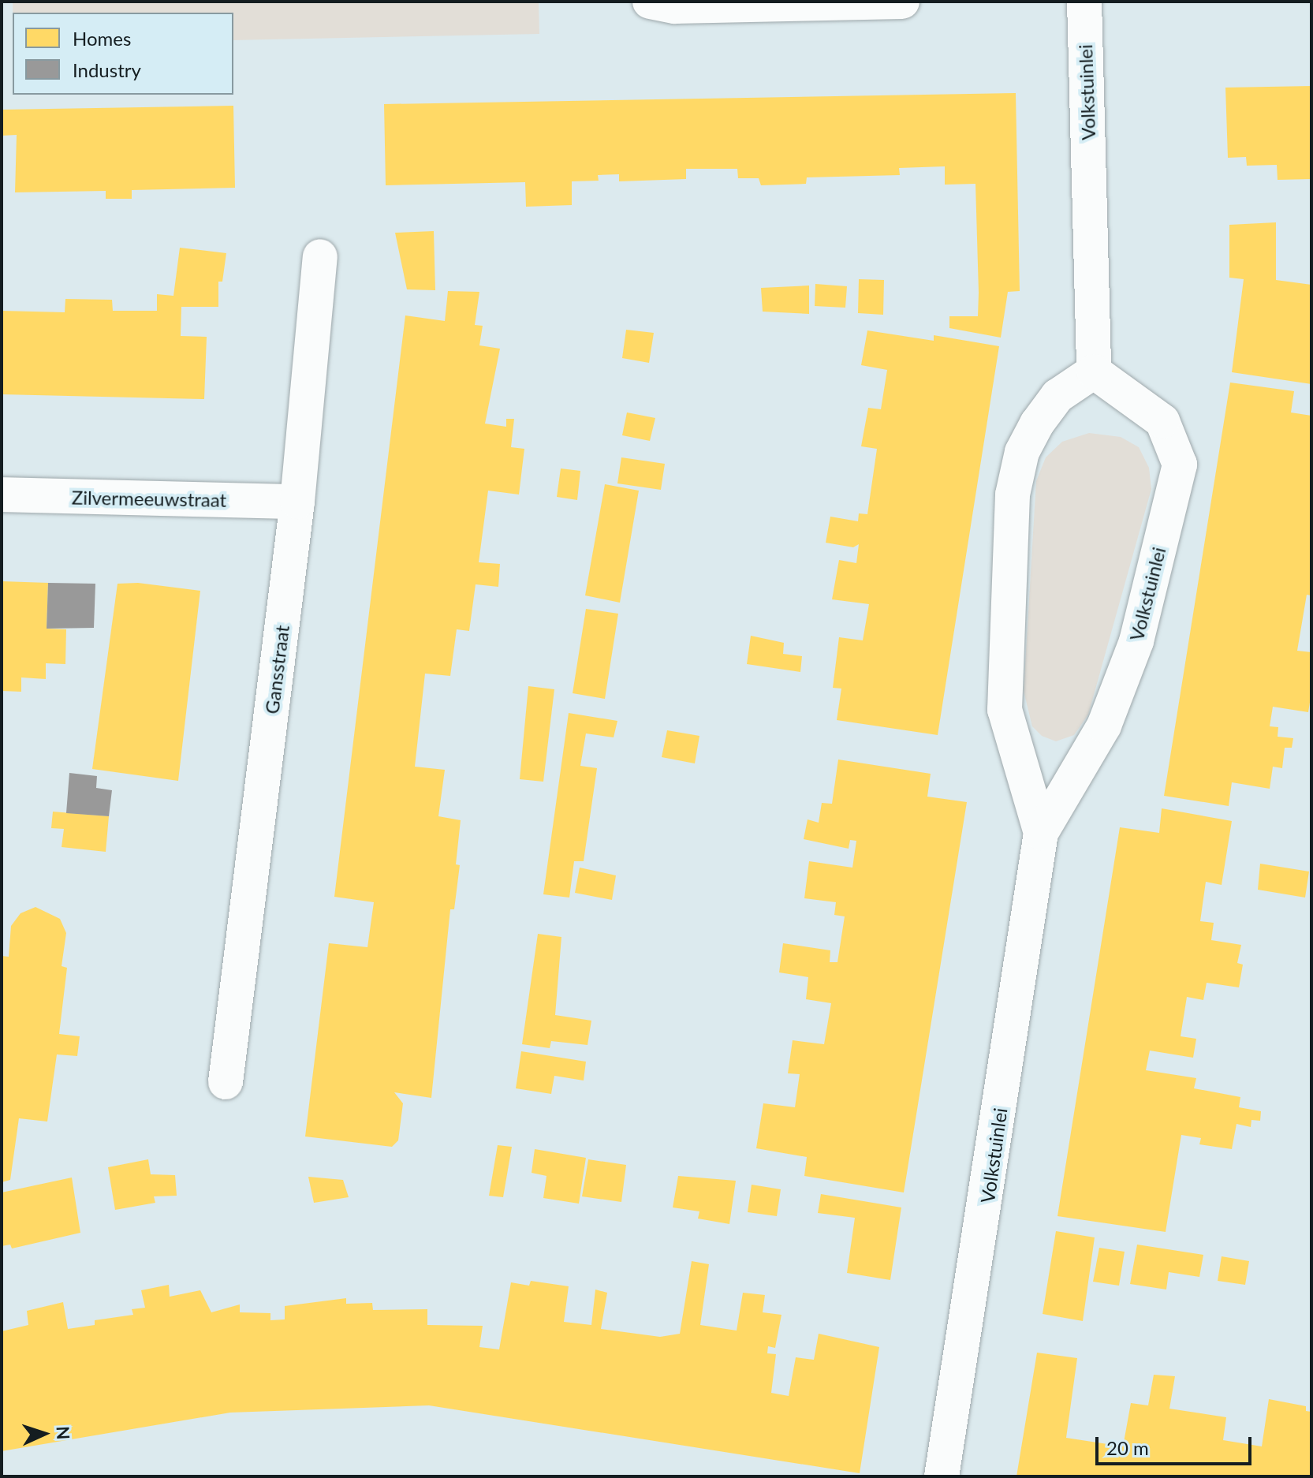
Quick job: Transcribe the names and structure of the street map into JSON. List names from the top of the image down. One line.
{"streets":{"street":["Volkstuinlei","Zilvermeeuwstraat","Gansstraat"]},"crossings":[["Zilvermeeuwstraat","Gansstraat"]],"legend":["Homes","Industry"],"scale_bar":"20 m","north":"right"}
